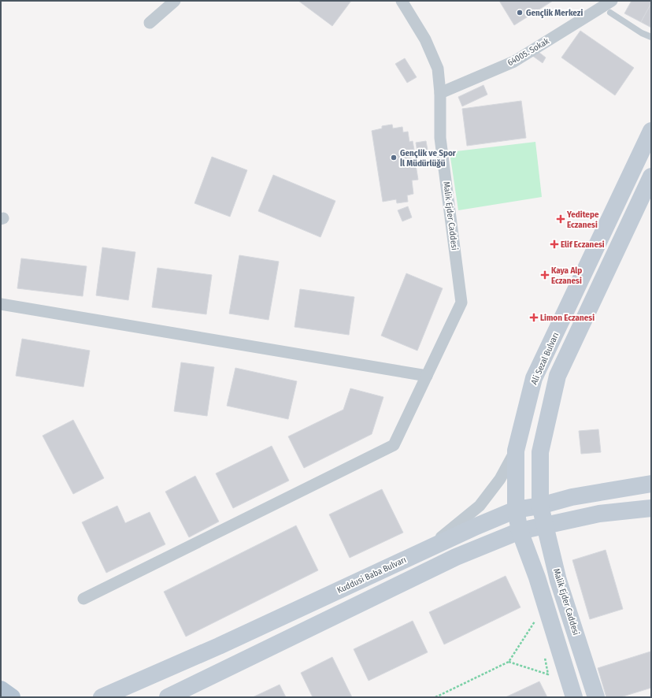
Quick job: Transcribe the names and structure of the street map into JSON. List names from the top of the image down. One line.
{"streets":{"main road":["Malik Ejder Caddesi","Ali Sezal Bulvarı","Kuddusi Baba Bulvarı"],"street":["64005. Sokak"]},"crossings":[["64005. Sokak","Malik Ejder Caddesi"],["Malik Ejder Caddesi","Kuddusi Baba Bulvarı"],["Ali Sezal Bulvarı","Kuddusi Baba Bulvarı"]],"places":{"other":["Gençlik Merkezi","Gençlik ve Spor İl Müdürlüğü"],"health":["Yeditepe Eczanesi","Elif Eczanesi","Kaya Alp Eczanesi","Limon Eczanesi"]}}
